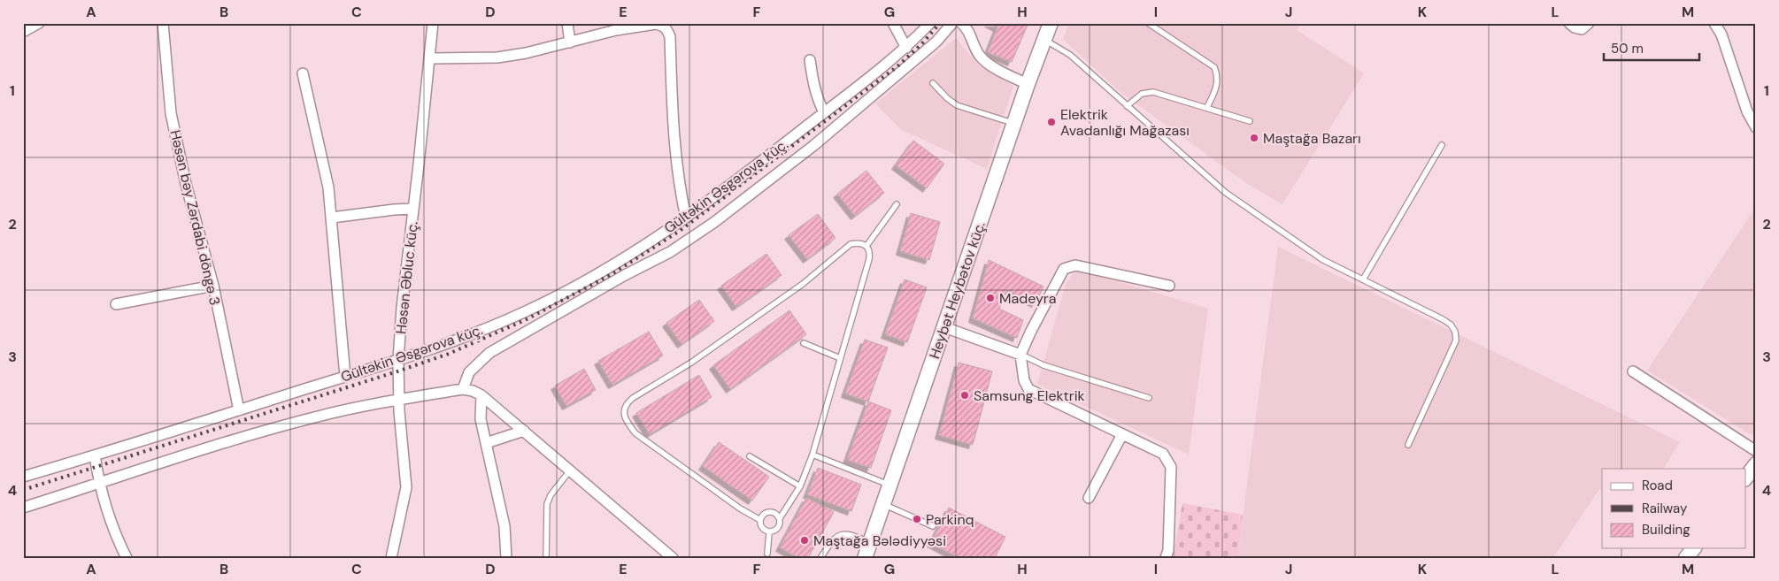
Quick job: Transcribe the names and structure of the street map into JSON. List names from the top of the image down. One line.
{"streets":{"main road":["Heybət Heybətov küç."],"street":["Gültəkin Əsgərova küç.","Həsən bəy Zərdabi döngə 3","Həsən Əbluc küç."]},"crossings":[["Gültəkin Əsgərova küç.","Həsən bəy Zərdabi döngə 3"],["Gültəkin Əsgərova küç.","Həsən Əbluc küç."]],"places":["Elektrik Avadanlığı Mağazası","Maştağa Bazarı","Madeyra","Samsung Elektrik","Parkinq","Maştağa Bələdiyyəsi"],"legend":["Road","Railway","Building"],"scale_bar":"50 m","grid":{"columns":["A","B","C","D","E","F","G","H","I","J","K","L","M"],"rows":["1","2","3","4"]}}
